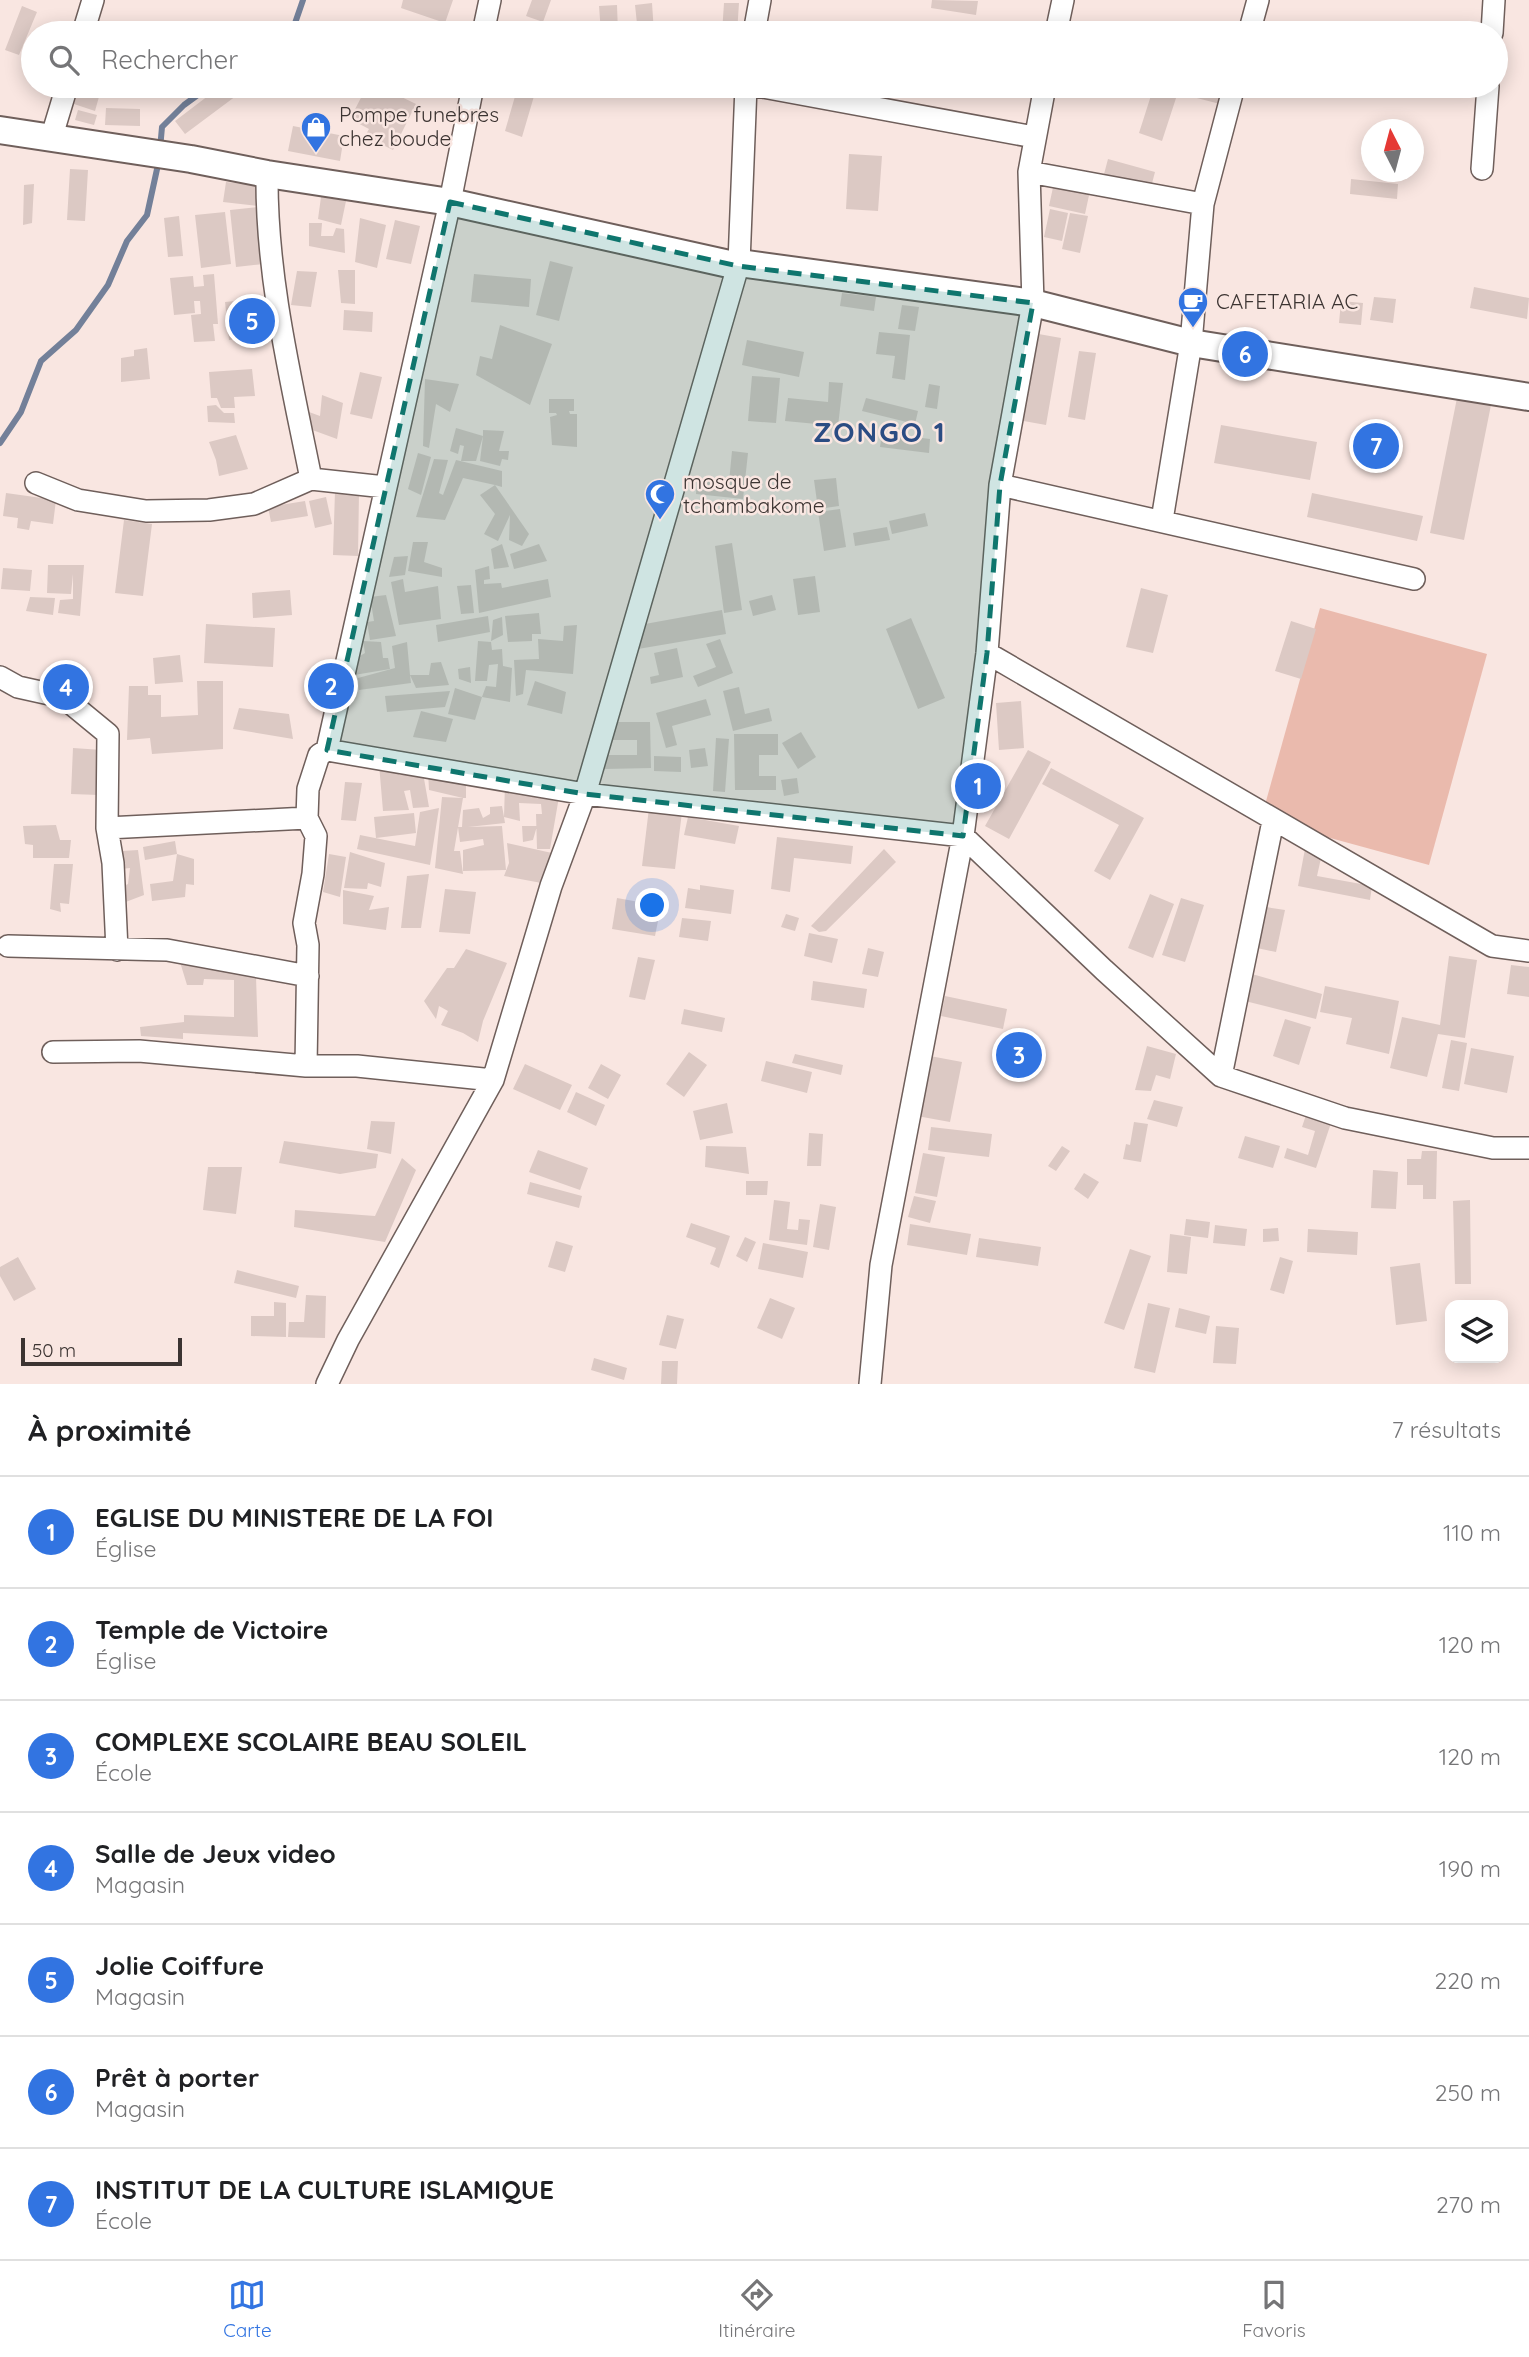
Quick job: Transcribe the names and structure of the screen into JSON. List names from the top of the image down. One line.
{"districts":["ZONGO 1"],"places":{"shop":["Pompe funebres chez boude"],"cafe":["CAFETARIA AC"],"mosque":["mosque de tchambakome"]},"scale_bar":"50 m","north":"top","page":{"search":"Rechercher","pins":["5","6","7","2","4","1","3"],"scale":"50 m","heading":["À proximité","7 résultats"],"list":[{"mark":"1","name":"EGLISE DU MINISTERE DE LA FOI","note":"Église","value":"110 m"},{"mark":"2","name":"Temple de Victoire","note":"Église","value":"120 m"},{"mark":"3","name":"COMPLEXE SCOLAIRE BEAU SOLEIL","note":"École","value":"120 m"},{"mark":"4","name":"Salle de Jeux video","note":"Magasin","value":"190 m"},{"mark":"5","name":"Jolie Coiffure","note":"Magasin","value":"220 m"},{"mark":"6","name":"Prêt à porter","note":"Magasin","value":"250 m"},{"mark":"7","name":"INSTITUT DE LA CULTURE ISLAMIQUE","note":"École","value":"270 m"}],"nav":["Carte","Itinéraire","Favoris"]}}
